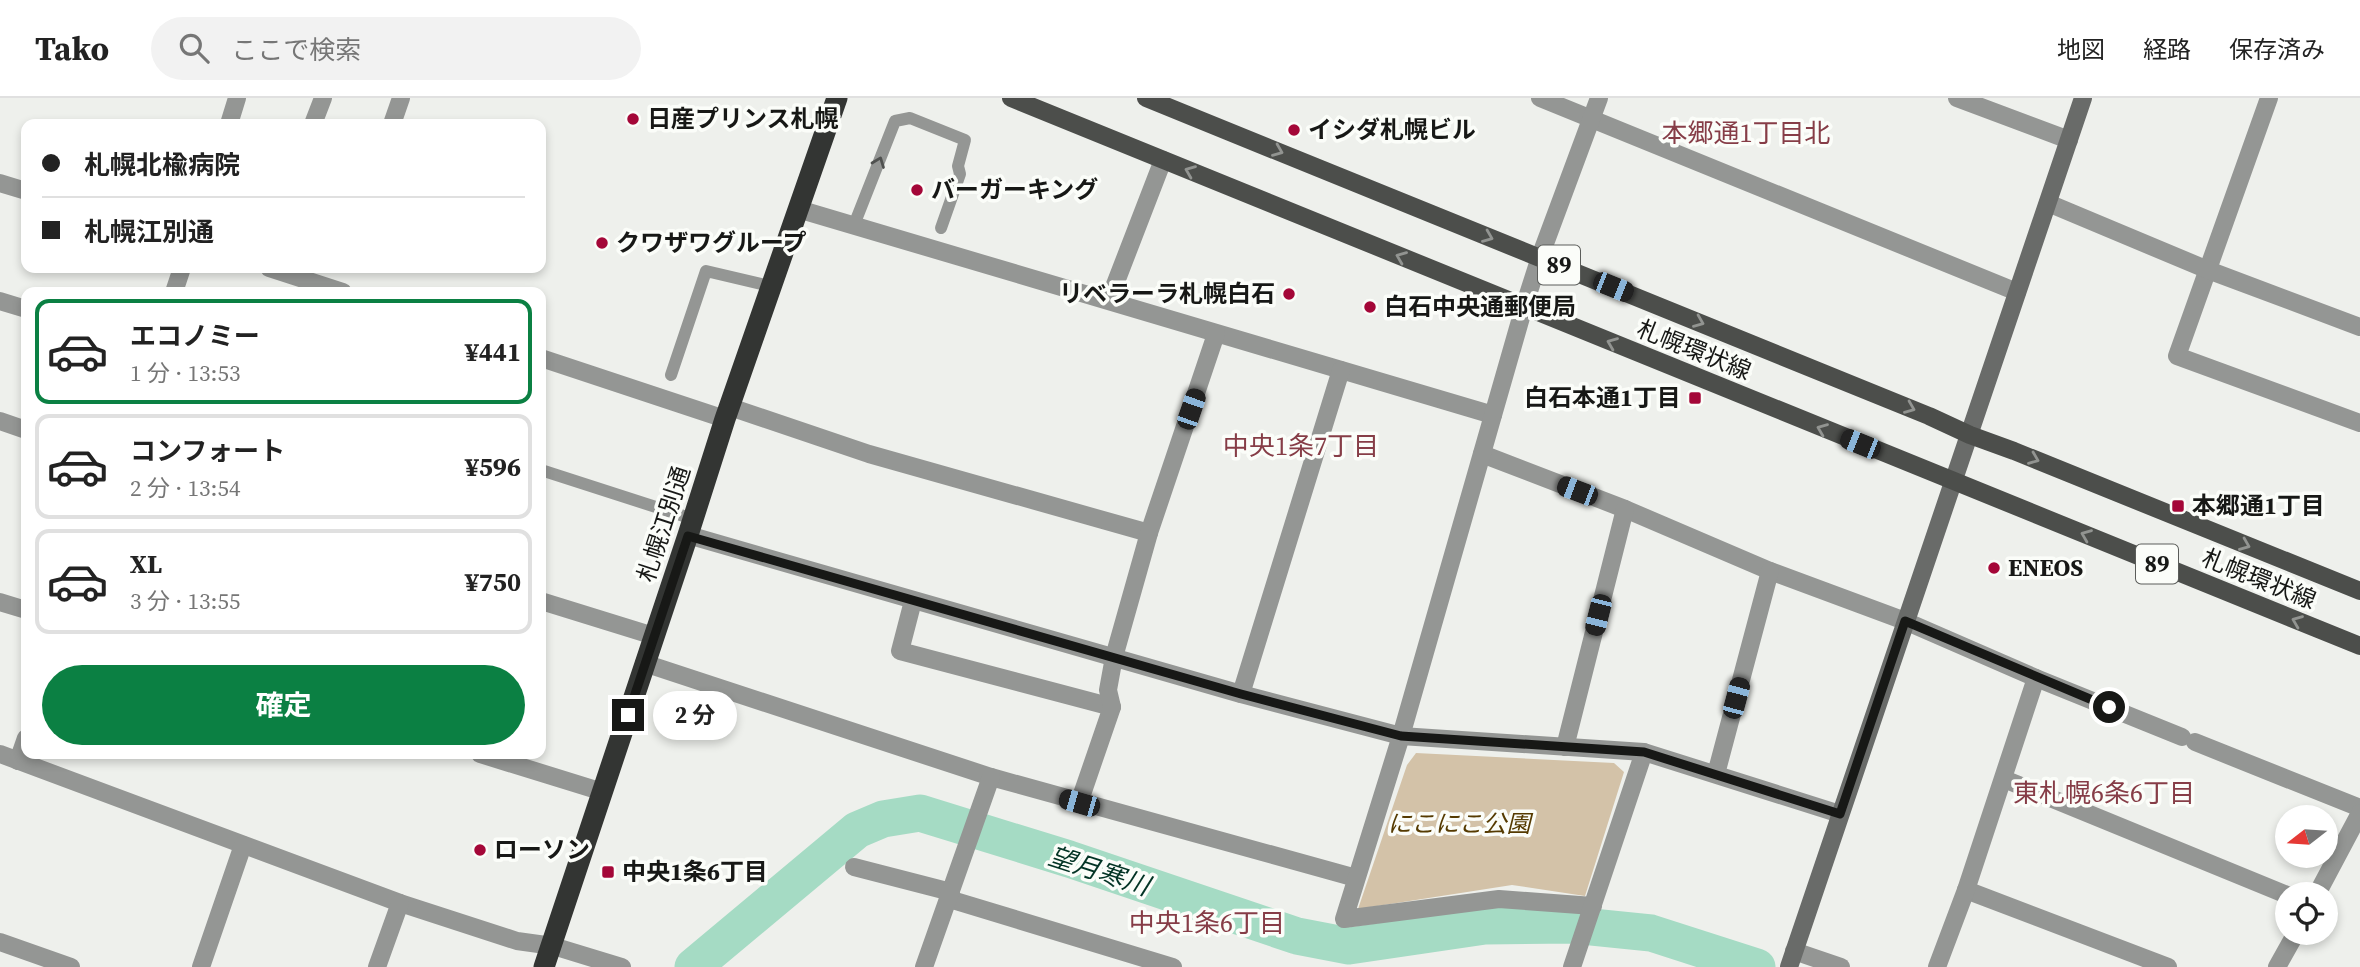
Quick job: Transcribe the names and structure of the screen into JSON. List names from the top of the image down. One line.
{"streets":{"highway":["札幌江別通"],"main road":["89","札幌環状線"]},"districts":["本郷通1丁目北","中央1条7丁目","東札幌6条6丁目","中央1条6丁目"],"water":["望月寒川"],"parks":["にこにこ公園"],"places":{"other":["日産プリンス札幌","イシダ札幌ビル","バーガーキング","クワザワグループ","リベラーラ札幌白石","白石中央通郵便局","ENEOS","ローソン"],"transit":["白石本通1丁目","本郷通1丁目","中央1条6丁目"]},"north":"left","page":{"header":"Tako","search":"ここで検索","nav":["地図","経路","保存済み"],"banner":["札幌北楡病院","札幌江別通"],"list":[{"name":"エコノミー","note":"1 分 · 13:53","value":"¥441"},{"name":"コンフォート","note":"2 分 · 13:54","value":"¥596"},{"name":"XL","note":"3 分 · 13:55","value":"¥750"}],"buttons":"確定","bubble":"2 分"}}
